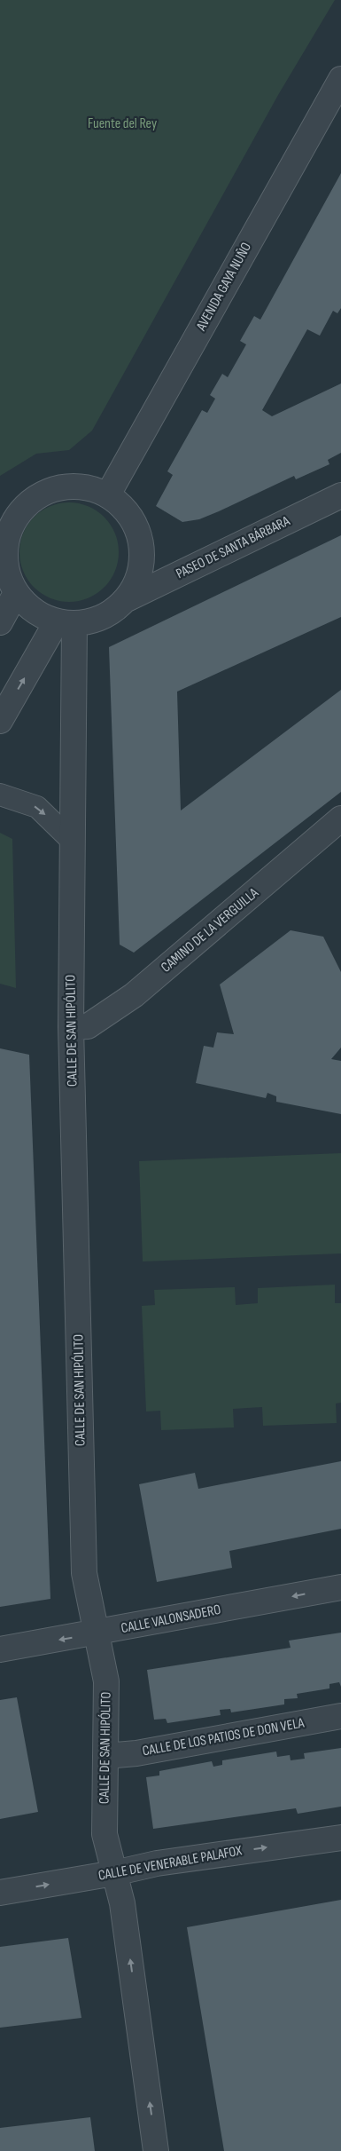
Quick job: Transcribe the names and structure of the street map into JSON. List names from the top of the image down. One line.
{"streets":{"street":["AVENIDA GAYA NUÑO","PASEO DE SANTA BÁRBARA","CAMINO DE LA VERGUILLA","CALLE DE SAN HIPÓLITO","CALLE VALONSADERO","CALLE DE LOS PATIOS DE DON VELA","CALLE DE VENERABLE PALAFOX"]},"crossings":[["AVENIDA GAYA NUÑO","PASEO DE SANTA BÁRBARA"],["AVENIDA GAYA NUÑO","CALLE DE SAN HIPÓLITO"],["PASEO DE SANTA BÁRBARA","CALLE DE SAN HIPÓLITO"],["CAMINO DE LA VERGUILLA","CALLE DE SAN HIPÓLITO"],["CALLE DE SAN HIPÓLITO","CALLE VALONSADERO"],["CALLE DE SAN HIPÓLITO","CALLE DE LOS PATIOS DE DON VELA"],["CALLE DE SAN HIPÓLITO","CALLE DE VENERABLE PALAFOX"]],"one_way":["CALLE VALONSADERO","CALLE DE VENERABLE PALAFOX"],"parks":["Fuente del Rey"]}
